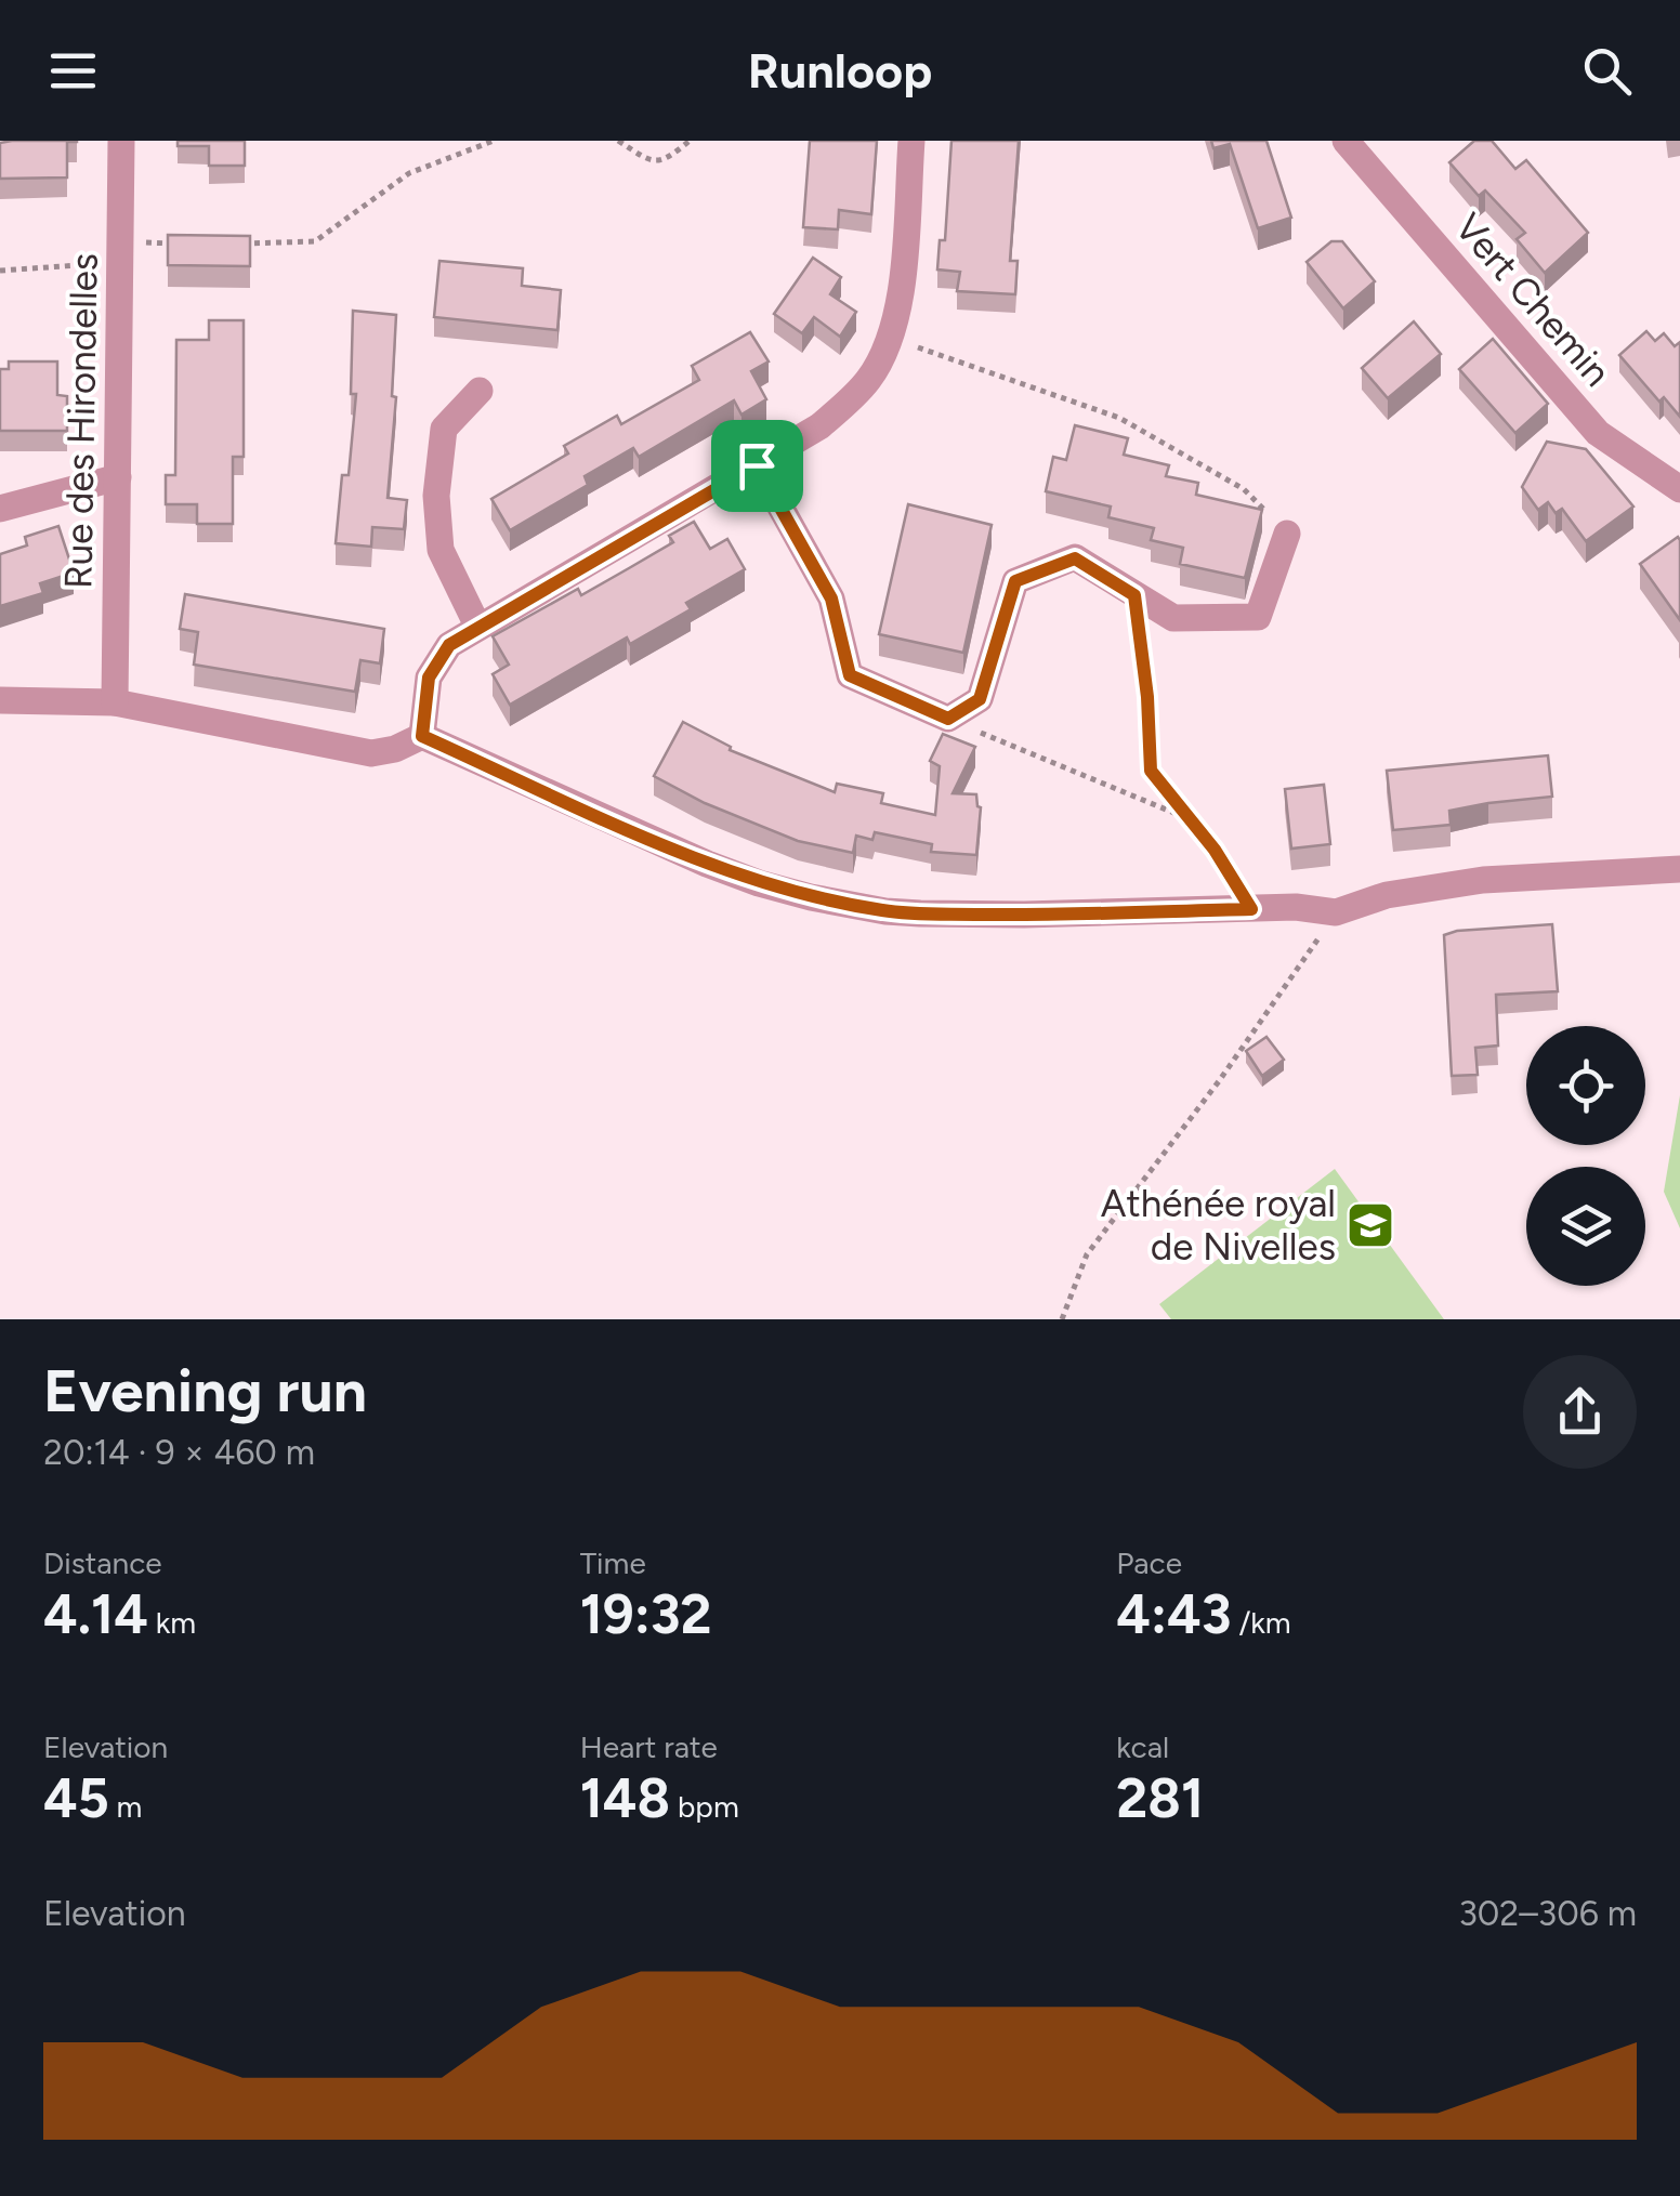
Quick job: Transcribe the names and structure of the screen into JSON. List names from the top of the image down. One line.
{"streets":{"street":["Vert Chemin","Rue des Hirondelles"]},"places":{"school or university":["Athénée royal de Nivelles"]},"page":{"header":"Runloop","heading":["Evening run","20:14 · 9 × 460 m"],"stats":[["Distance","4.14 km"],["Time","19:32"],["Pace","4:43 /km"],["Elevation","45 m"],["Heart rate","148 bpm"],["kcal","281"]],"chart":["Elevation","302–306 m"]}}
